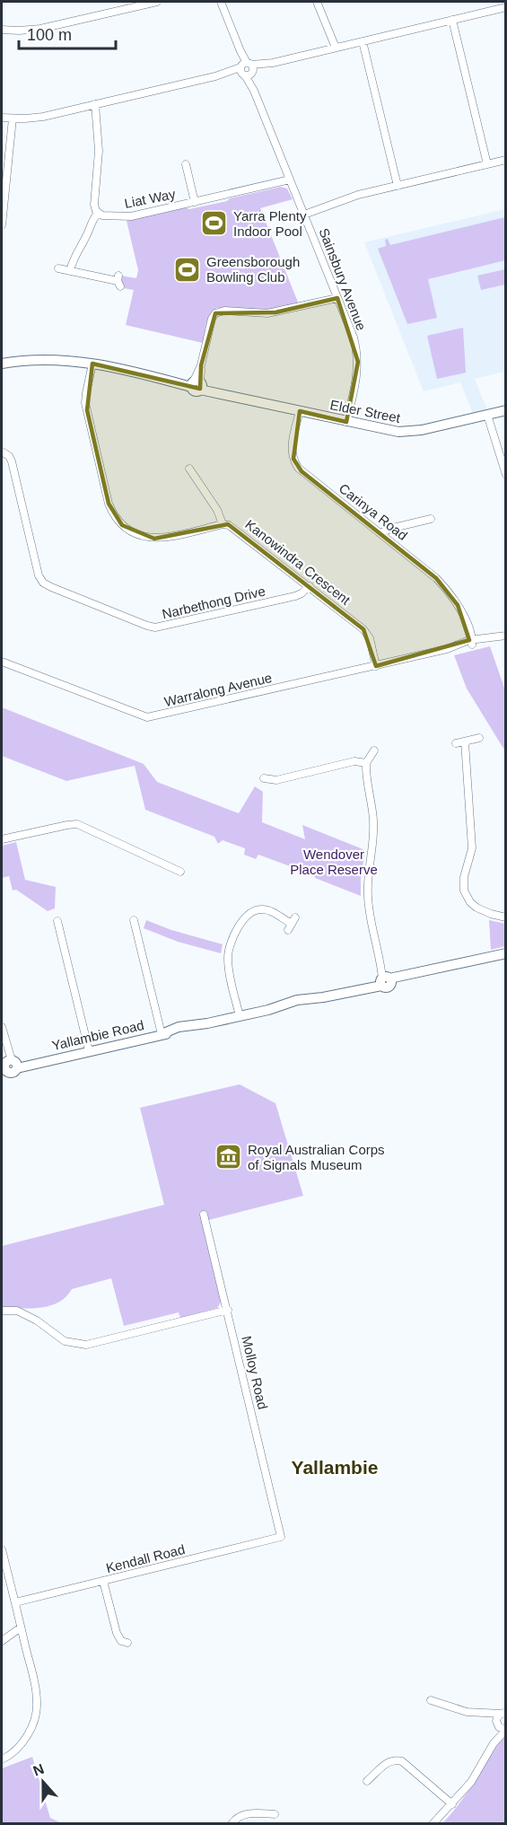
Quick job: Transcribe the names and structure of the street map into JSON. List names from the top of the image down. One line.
{"streets":{"street":["Liat Way","Sainsbury Avenue","Elder Street","Carinya Road","Kanowindra Crescent","Narbethong Drive","Warralong Avenue","Yallambie Road","Molloy Road","Kendall Road"]},"crossings":[["Liat Way","Sainsbury Avenue"],["Sainsbury Avenue","Elder Street"],["Elder Street","Carinya Road"],["Carinya Road","Warralong Avenue"],["Kanowindra Crescent","Narbethong Drive"],["Kanowindra Crescent","Warralong Avenue"],["Molloy Road","Kendall Road"]],"districts":["Yallambie"],"parks":["Wendover Place Reserve"],"places":{"sports":["Yarra Plenty Indoor Pool","Greensborough Bowling Club"],"museum":["Royal Australian Corps of Signals Museum"]},"scale_bar":"100 m","north":"top"}
